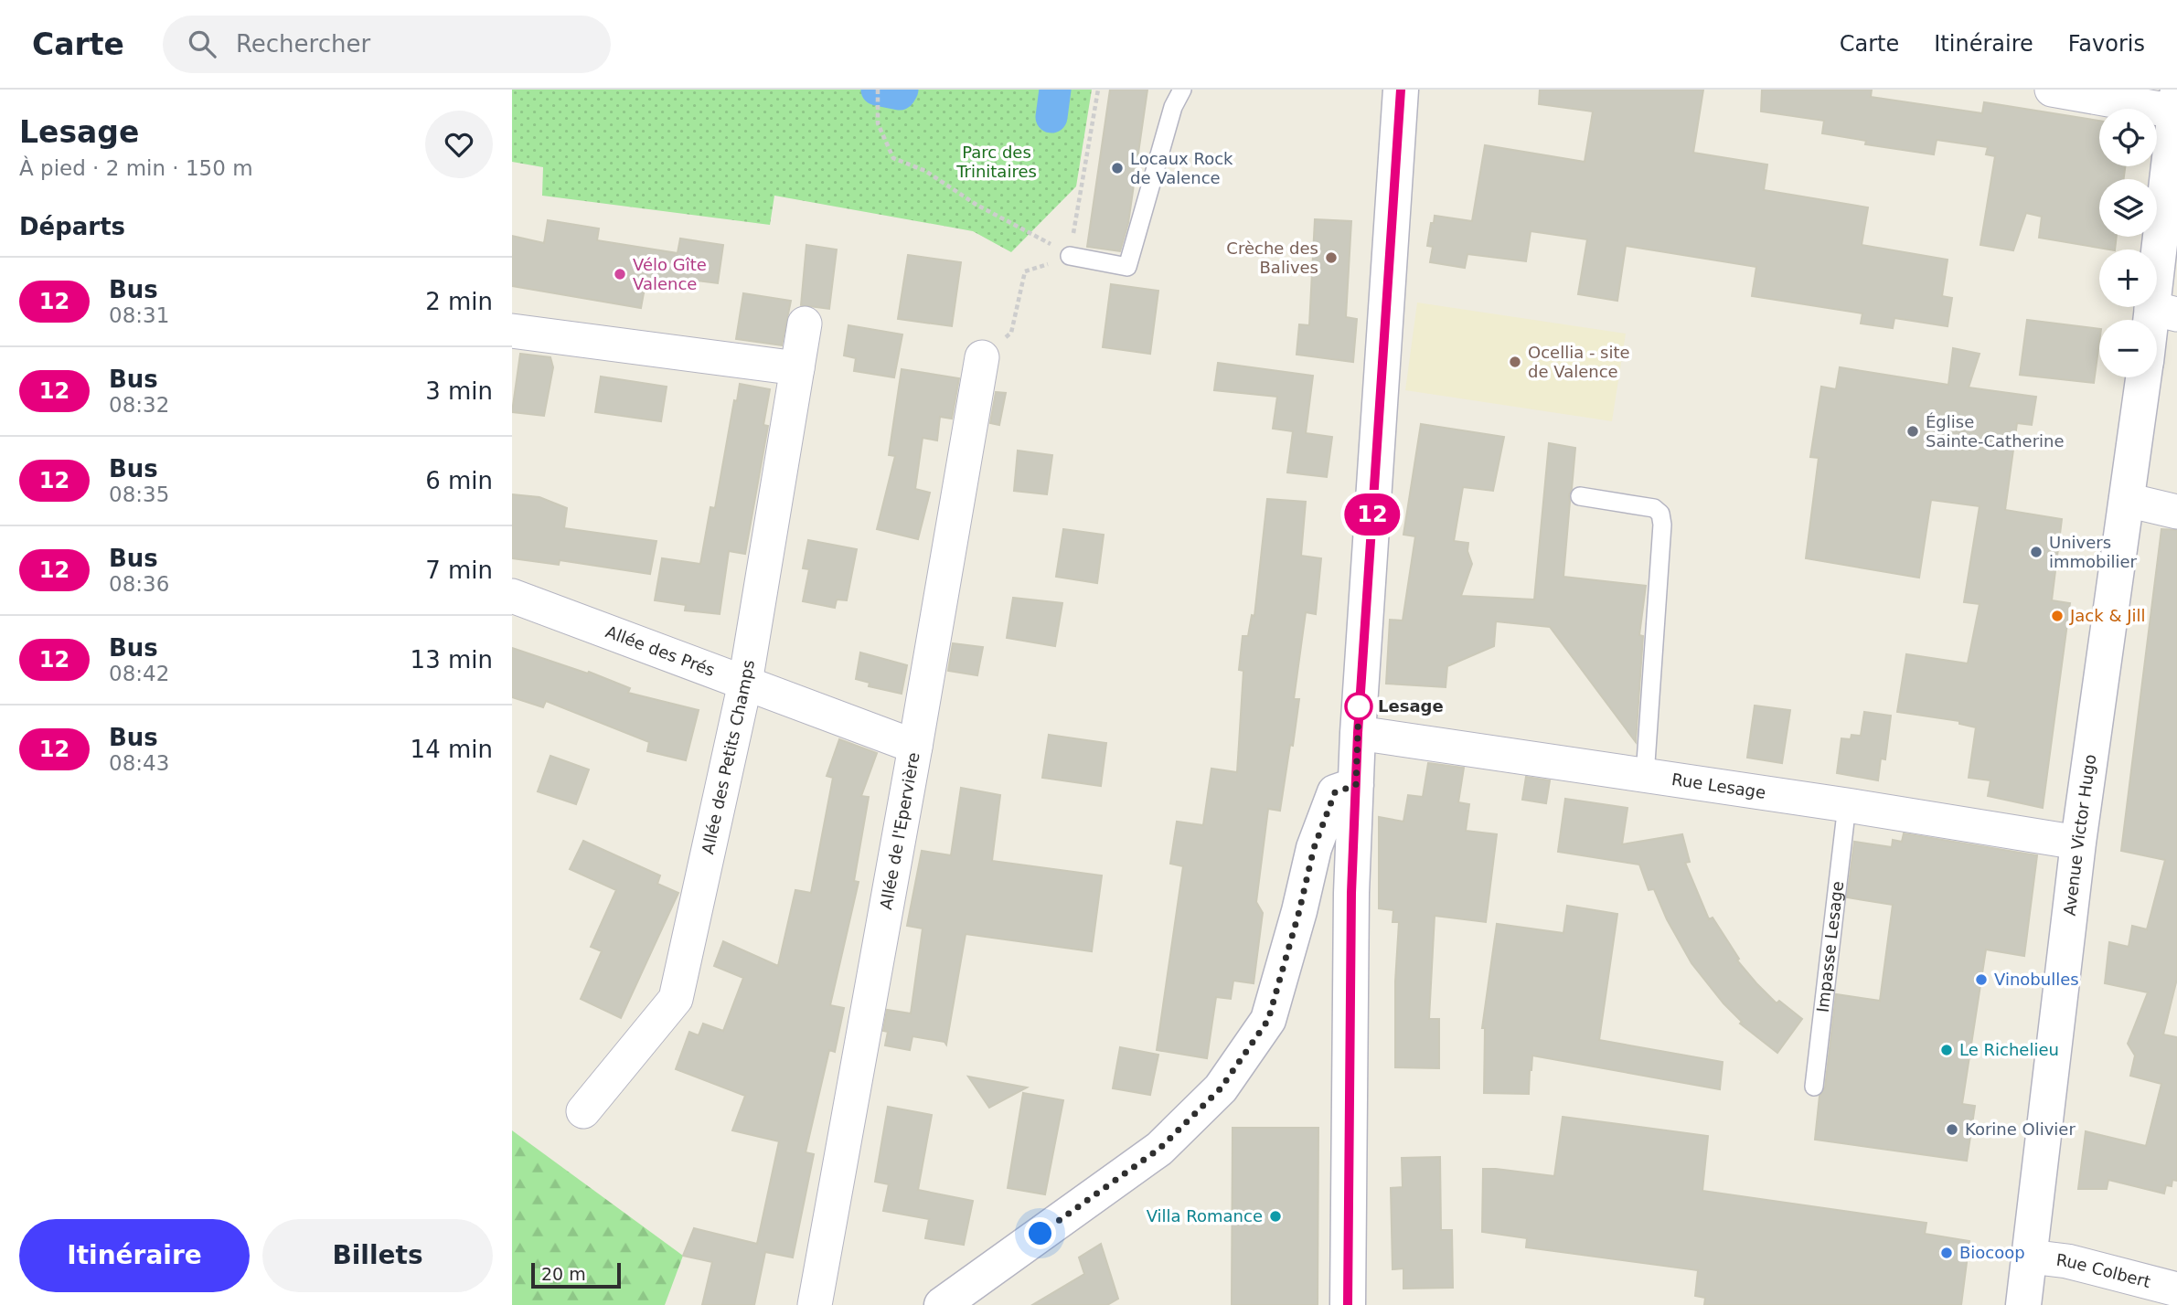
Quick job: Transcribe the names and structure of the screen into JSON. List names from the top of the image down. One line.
{"streets":{"street":["Allée des Prés","Allée des Petits Champs","Rue Lesage","Allée de l'Epervière","Avenue Victor Hugo","Rue Colbert"],"lane":["Impasse Lesage"]},"crossings":[["Allée des Prés","Allée des Petits Champs"],["Allée des Prés","Allée de l'Epervière"],["Rue Lesage","Avenue Victor Hugo"],["Rue Lesage","Impasse Lesage"],["Avenue Victor Hugo","Rue Colbert"]],"parks":["Parc des Trinitaires"],"places":["Locaux Rock de Valence","Crèche des Balives","Vélo Gîte Valence","Ocellia - site de Valence","Église Sainte-Catherine","Univers immobilier","Jack & Jill","Lesage","Vinobulles","Le Richelieu","Korine Olivier","Villa Romance","Biocoop"],"lines":["bus line 12"],"scale_bar":"20 m","page":{"header":"Carte","search":"Rechercher","nav":["Carte","Itinéraire","Favoris"],"heading":[["Lesage","À pied · 2 min · 150 m"],"Départs"],"on_map":"12","map_buttons":["+","−"],"list":[{"mark":"12","name":"Bus","note":"08:31","value":"2 min"},{"mark":"12","name":"Bus","note":"08:32","value":"3 min"},{"mark":"12","name":"Bus","note":"08:35","value":"6 min"},{"mark":"12","name":"Bus","note":"08:36","value":"7 min"},{"mark":"12","name":"Bus","note":"08:42","value":"13 min"},{"mark":"12","name":"Bus","note":"08:43","value":"14 min"}],"buttons":["Itinéraire","Billets"],"scale":"20 m"}}
